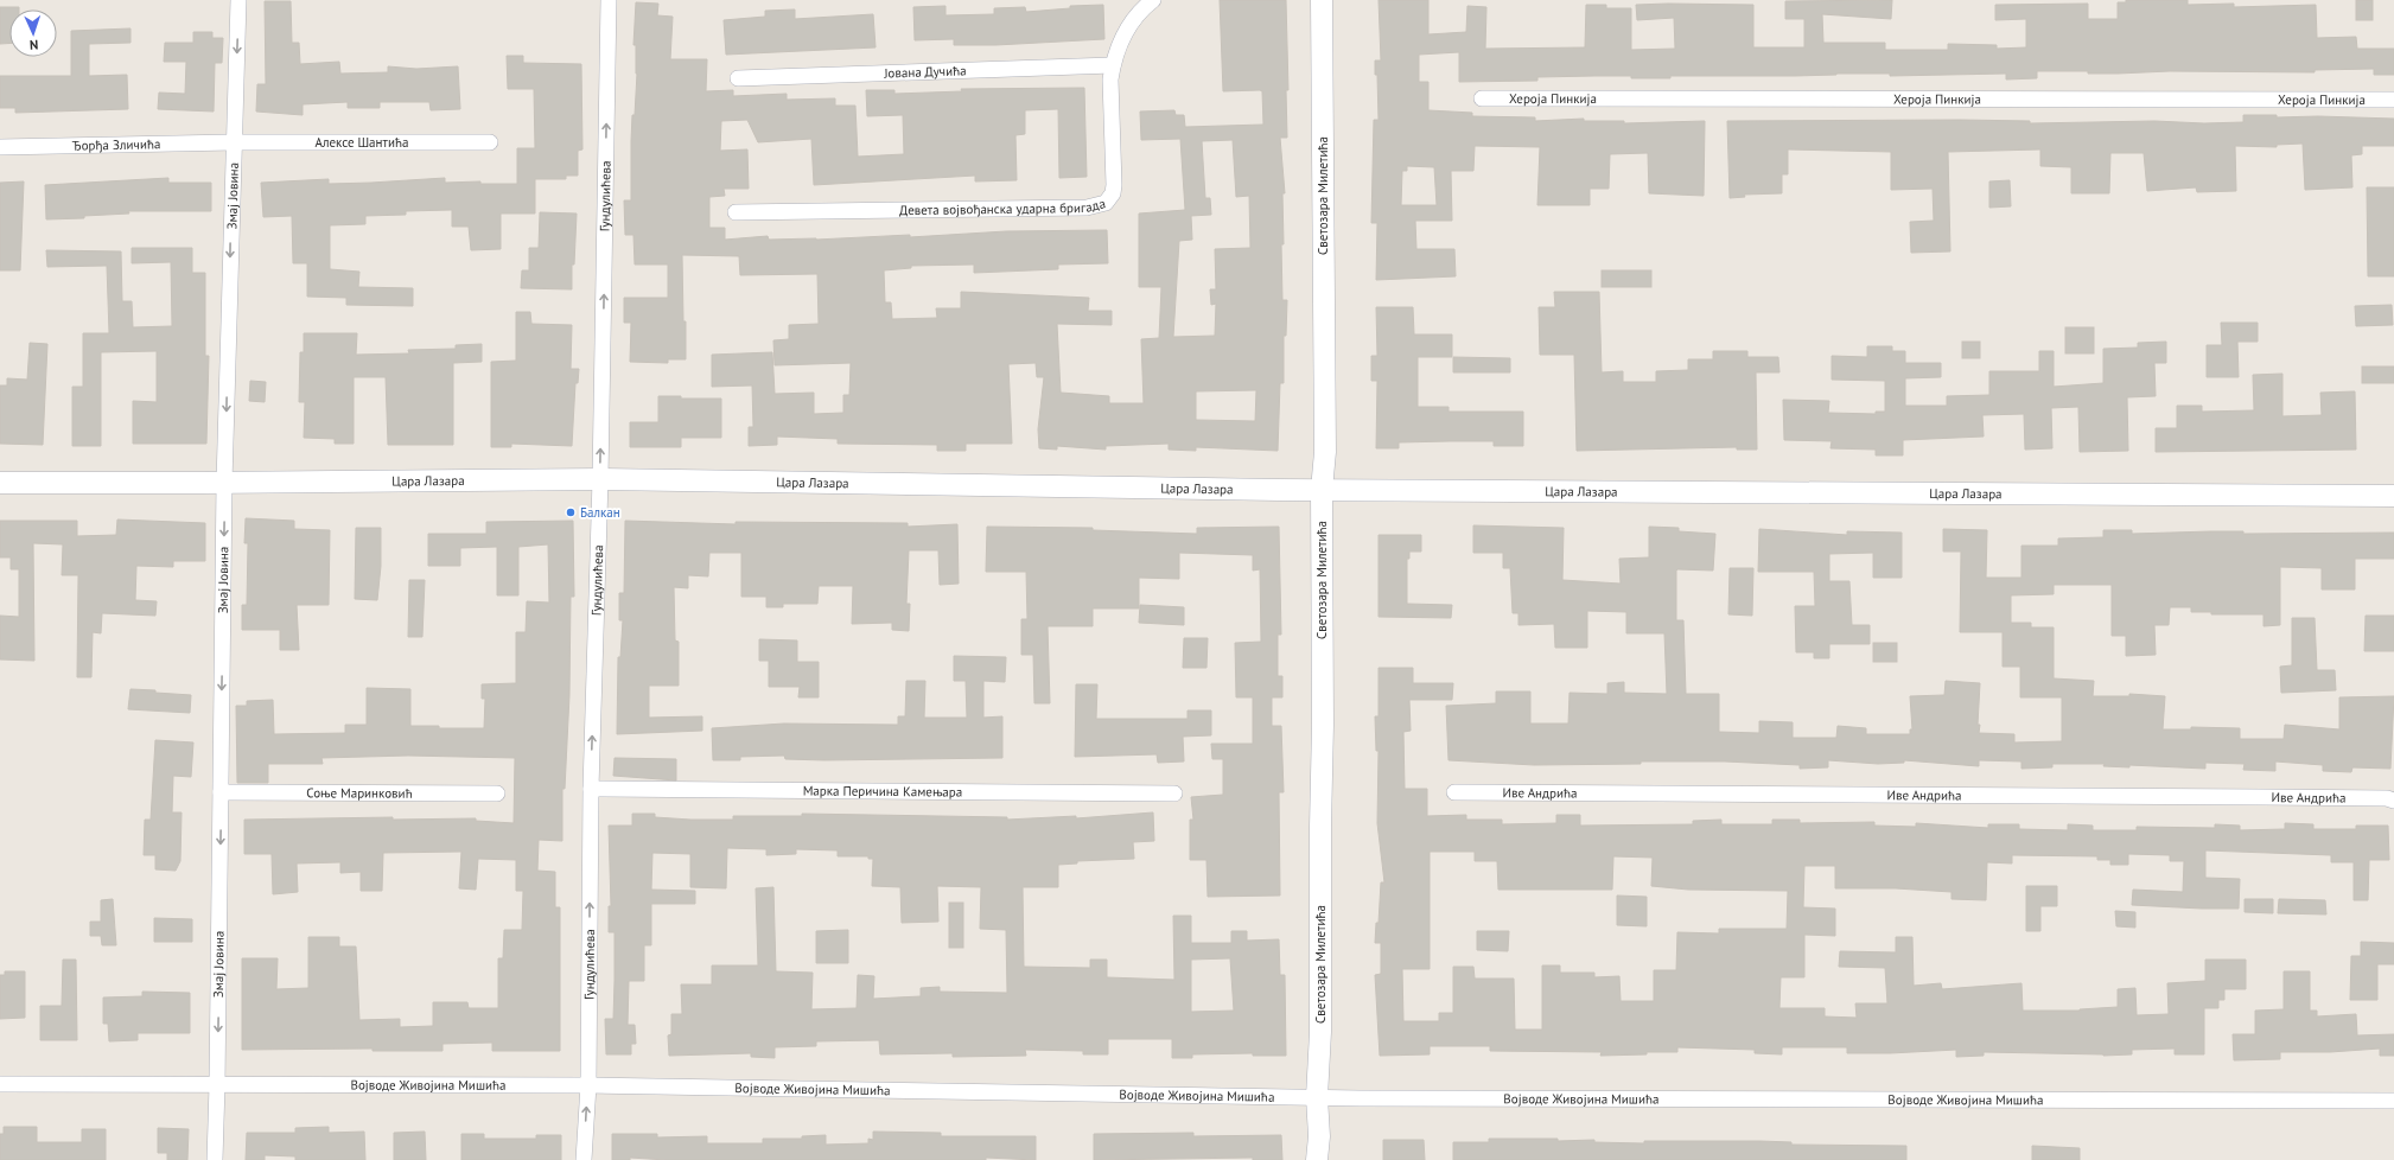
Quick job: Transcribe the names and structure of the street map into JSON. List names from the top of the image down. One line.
{"streets":{"main road":["Светозара Милетића","Цара Лазара"],"street":["Јована Дучића","Хероја Пинкија","Алексе Шантића","Ђорђа Зличића","Змај Јовина","Гундулићева","Девета војвођанска ударна бригада","Марка Перичина Камењара","Соње Маринковић","Иве Андрића","Војводе Живојина Мишића"]},"crossings":[["Јована Дучића","Девета војвођанска ударна бригада"],["Алексе Шантића","Ђорђа Зличића"],["Алексе Шантића","Змај Јовина"],["Ђорђа Зличића","Змај Јовина"],["Змај Јовина","Цара Лазара"],["Змај Јовина","Соње Маринковић"],["Змај Јовина","Војводе Живојина Мишића"],["Гундулићева","Цара Лазара"],["Гундулићева","Марка Перичина Камењара"],["Гундулићева","Војводе Живојина Мишића"],["Светозара Милетића","Цара Лазара"],["Светозара Милетића","Војводе Живојина Мишића"]],"one_way":["Змај Јовина","Гундулићева"],"places":["Балкан"],"north":"bottom"}
